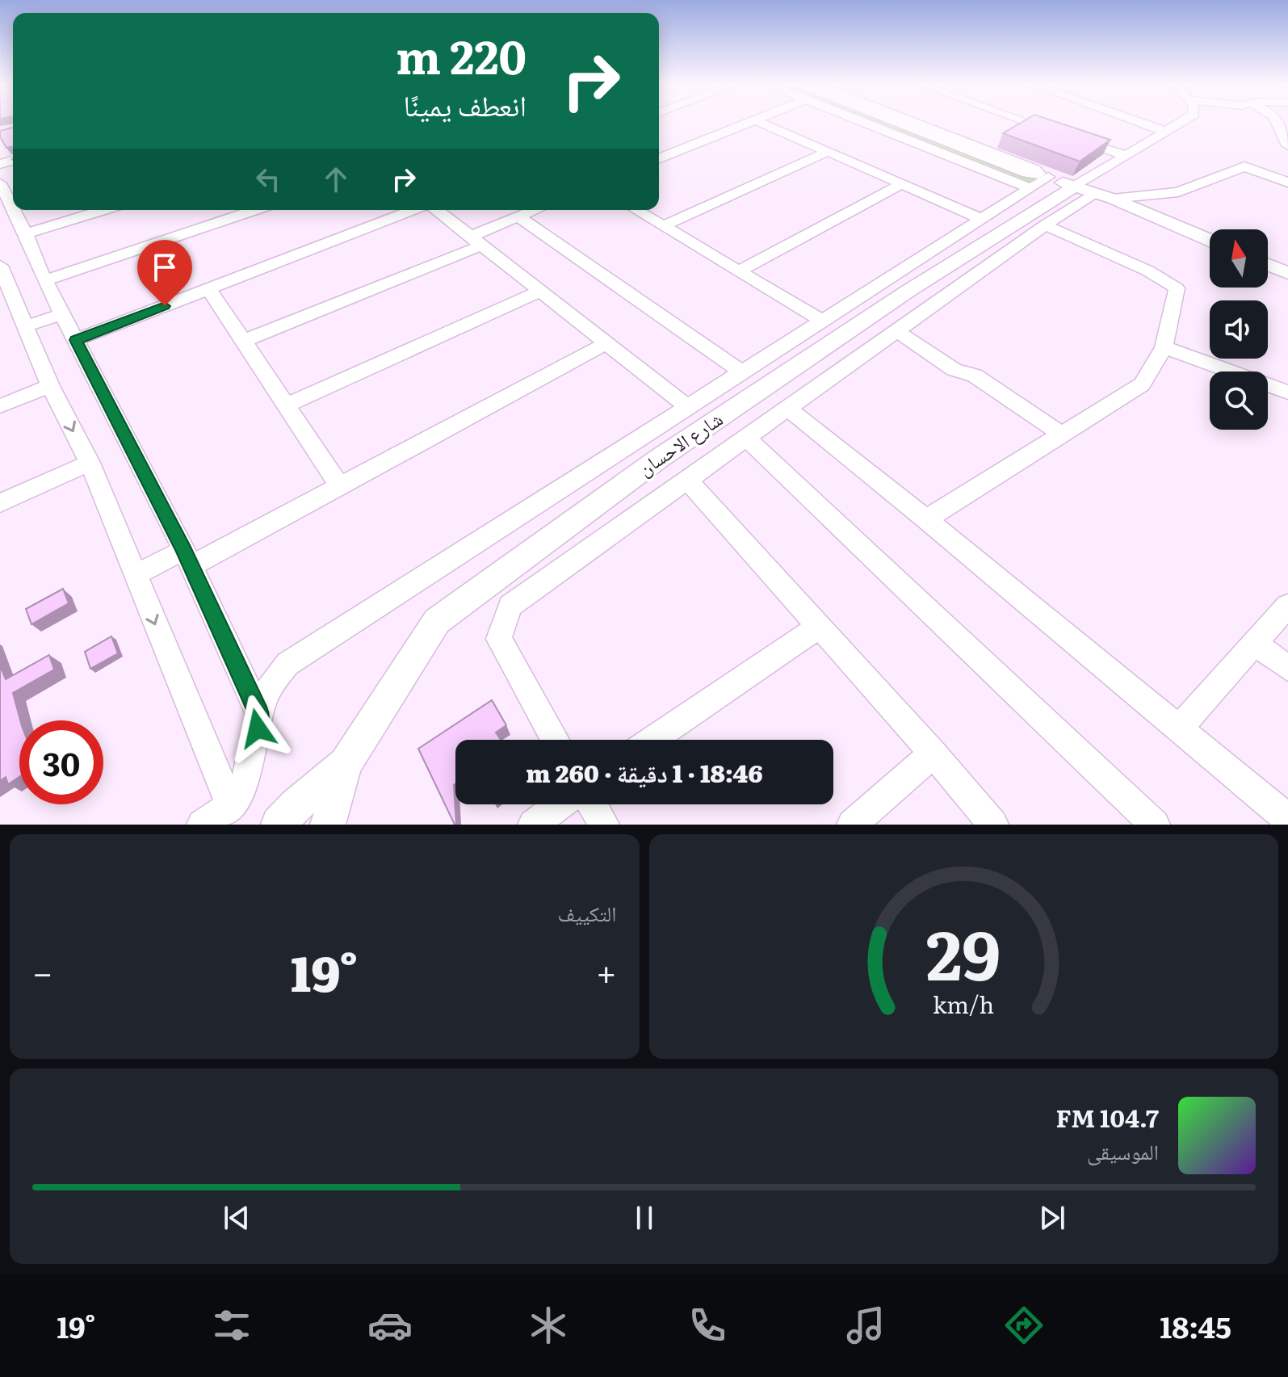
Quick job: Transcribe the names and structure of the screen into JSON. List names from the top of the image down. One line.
{"streets":{"street":["شارع الاحسان"]},"north":"top","page":{"turn":["220 m","انعطف يمينًا"],"limit":"30","trip":"18:46 · 1 دقيقة · 260 m","tile":"التكييف","heat":["−","19°","+"],"song":["104.7 FM","الموسيقى"],"tabs":["18:45","19°"],"gauge":["29","km/h"]}}
